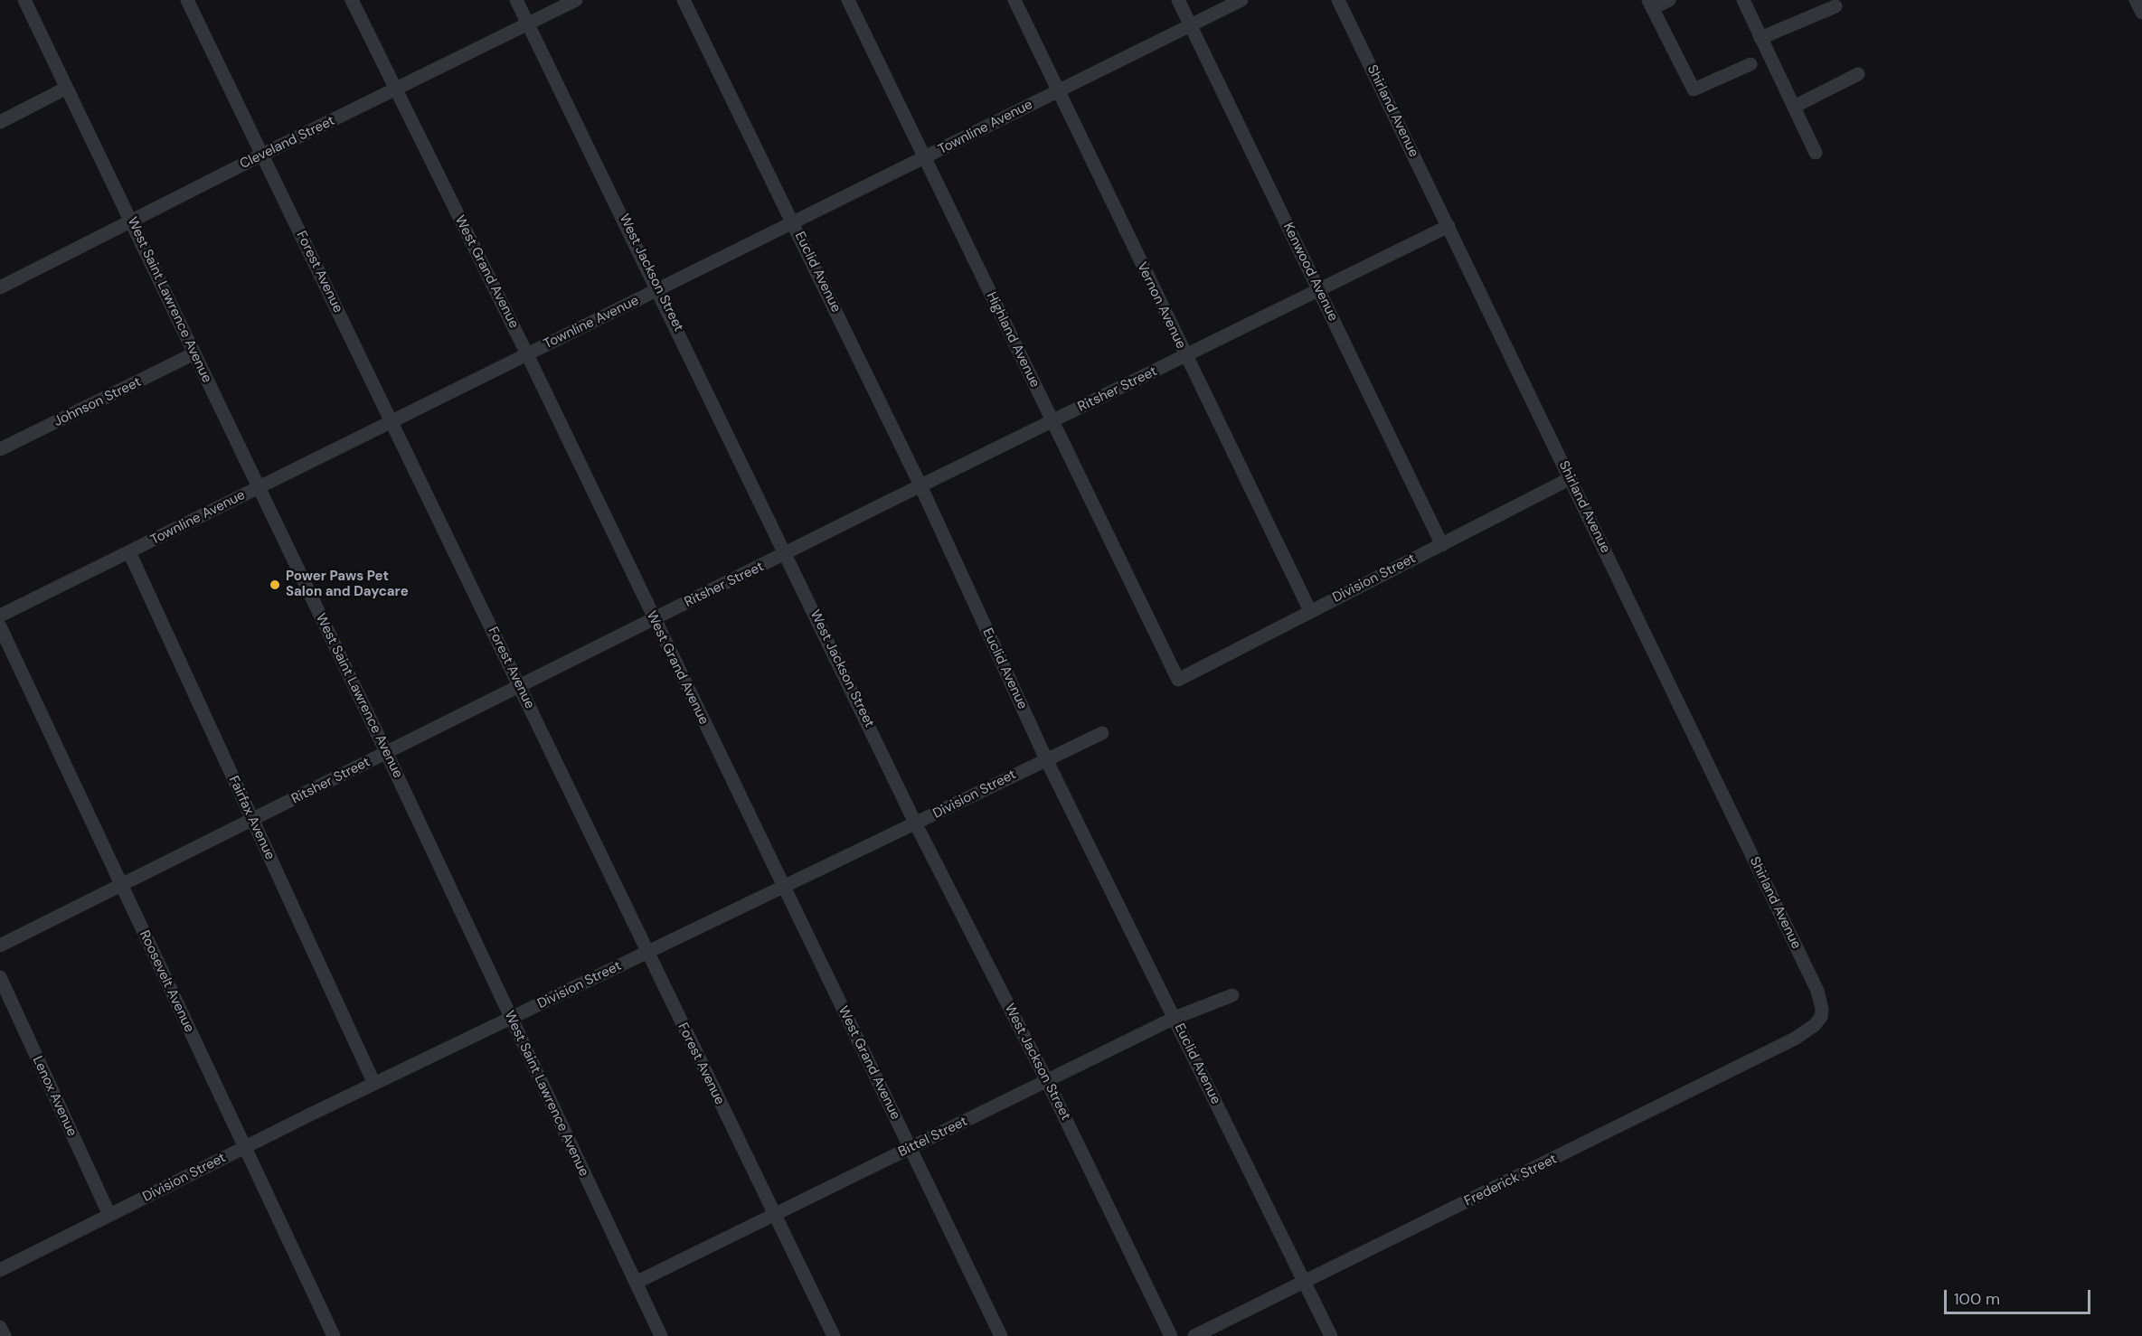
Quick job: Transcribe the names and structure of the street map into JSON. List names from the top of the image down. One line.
{"streets":{"street":["Shirland Avenue","Townline Avenue","Cleveland Street","Forest Avenue","West Grand Avenue","Euclid Avenue","Kenwood Avenue","West Jackson Street","West Saint Lawrence Avenue","Vernon Avenue","Highland Avenue","Ritsher Street","Johnson Street","Division Street","Fairfax Avenue","Roosevelt Avenue","Lenox Avenue","Bittel Street","Frederick Street"]},"crossings":[["Shirland Avenue","Ritsher Street"],["Shirland Avenue","Division Street"],["Shirland Avenue","Frederick Street"],["Townline Avenue","Forest Avenue"],["Townline Avenue","West Grand Avenue"],["Townline Avenue","Euclid Avenue"],["Townline Avenue","Kenwood Avenue"],["Townline Avenue","West Jackson Street"],["Townline Avenue","West Saint Lawrence Avenue"],["Townline Avenue","Vernon Avenue"],["Townline Avenue","Highland Avenue"],["Townline Avenue","Fairfax Avenue"],["Cleveland Street","Forest Avenue"],["Cleveland Street","West Grand Avenue"],["Cleveland Street","West Jackson Street"],["Cleveland Street","West Saint Lawrence Avenue"],["Forest Avenue","Ritsher Street"],["Forest Avenue","Division Street"],["Forest Avenue","Bittel Street"],["West Grand Avenue","Ritsher Street"],["West Grand Avenue","Division Street"],["West Grand Avenue","Bittel Street"],["Euclid Avenue","Ritsher Street"],["Euclid Avenue","Division Street"],["Euclid Avenue","Bittel Street"],["Euclid Avenue","Frederick Street"],["Kenwood Avenue","Ritsher Street"],["Kenwood Avenue","Division Street"],["West Jackson Street","Ritsher Street"],["West Jackson Street","Division Street"],["West Jackson Street","Bittel Street"],["West Saint Lawrence Avenue","Ritsher Street"],["West Saint Lawrence Avenue","Johnson Street"],["West Saint Lawrence Avenue","Division Street"],["West Saint Lawrence Avenue","Bittel Street"],["Vernon Avenue","Ritsher Street"],["Vernon Avenue","Division Street"],["Highland Avenue","Ritsher Street"],["Highland Avenue","Division Street"],["Ritsher Street","Fairfax Avenue"],["Ritsher Street","Roosevelt Avenue"],["Division Street","Fairfax Avenue"],["Division Street","Roosevelt Avenue"],["Division Street","Lenox Avenue"]],"places":["Power Paws Pet Salon and Daycare"],"scale_bar":"100 m"}
